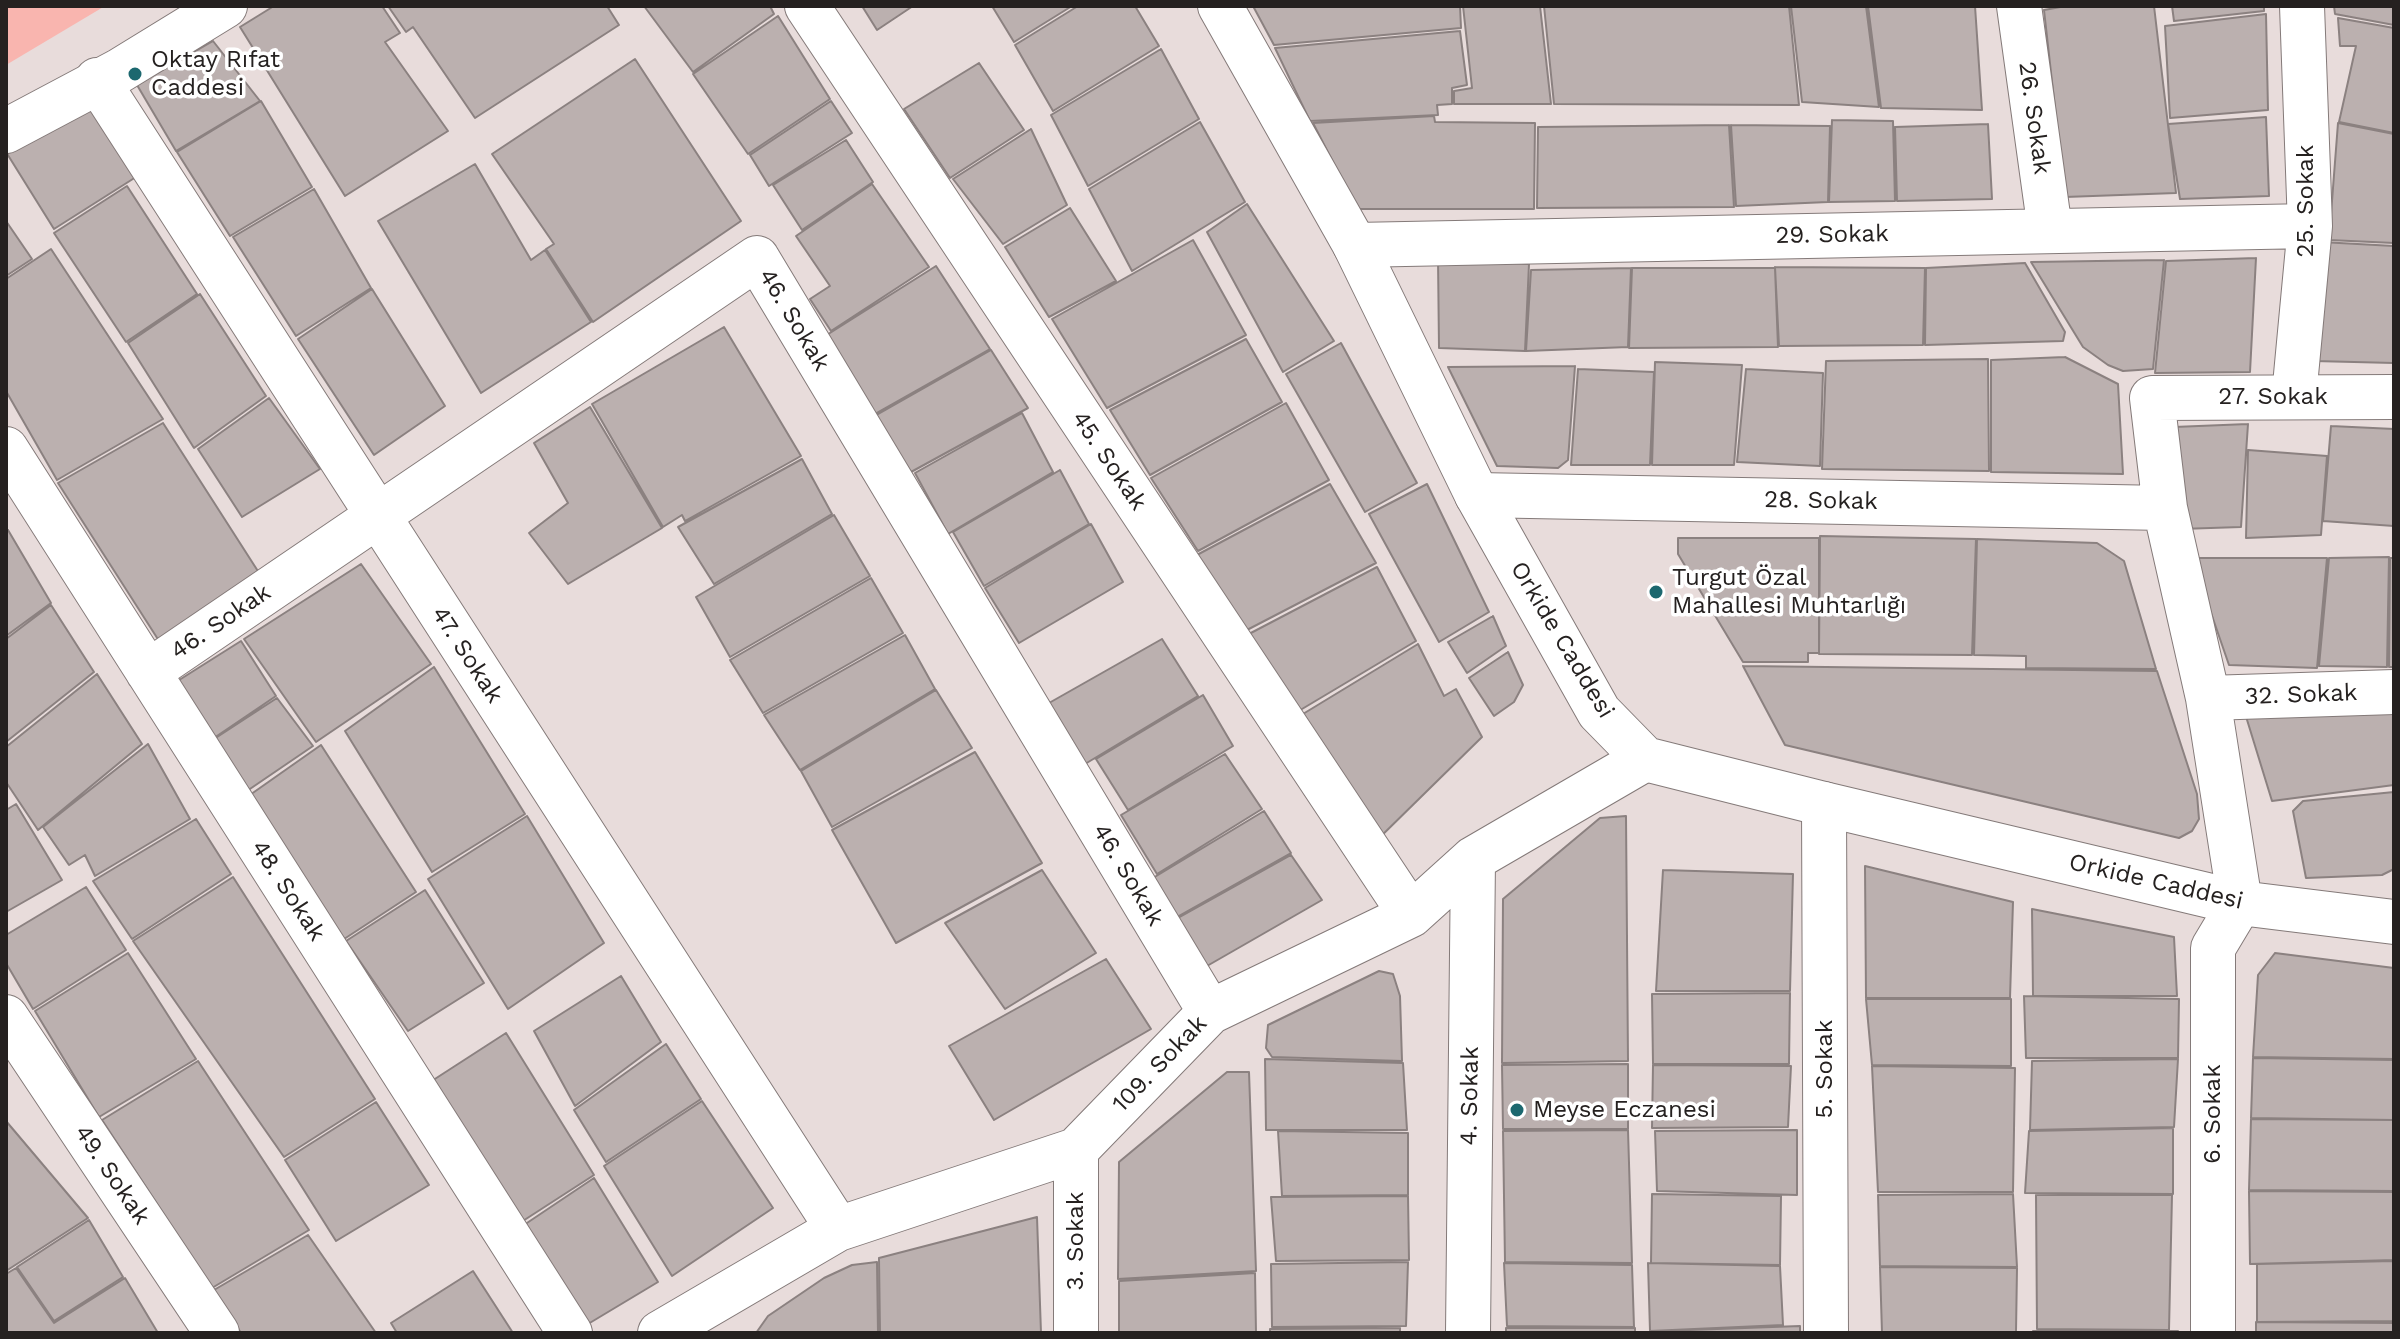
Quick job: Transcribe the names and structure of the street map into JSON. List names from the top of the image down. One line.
{"streets":{"street":["26. Sokak","25. Sokak","29. Sokak","46. Sokak","27. Sokak","45. Sokak","28. Sokak","Orkide Caddesi","47. Sokak","32. Sokak","48. Sokak","109. Sokak","5. Sokak","4. Sokak","6. Sokak","49. Sokak","3. Sokak"]},"crossings":[["26. Sokak","29. Sokak"],["25. Sokak","29. Sokak"],["25. Sokak","27. Sokak"],["29. Sokak","Orkide Caddesi"],["46. Sokak","47. Sokak"],["46. Sokak","48. Sokak"],["46. Sokak","109. Sokak"],["27. Sokak","28. Sokak"],["45. Sokak","109. Sokak"],["28. Sokak","Orkide Caddesi"],["Orkide Caddesi","109. Sokak"],["Orkide Caddesi","5. Sokak"],["Orkide Caddesi","6. Sokak"],["47. Sokak","109. Sokak"],["109. Sokak","4. Sokak"],["109. Sokak","3. Sokak"]],"places":["Oktay Rıfat Caddesi","Turgut Özal Mahallesi Muhtarlığı","Meyse Eczanesi"]}
